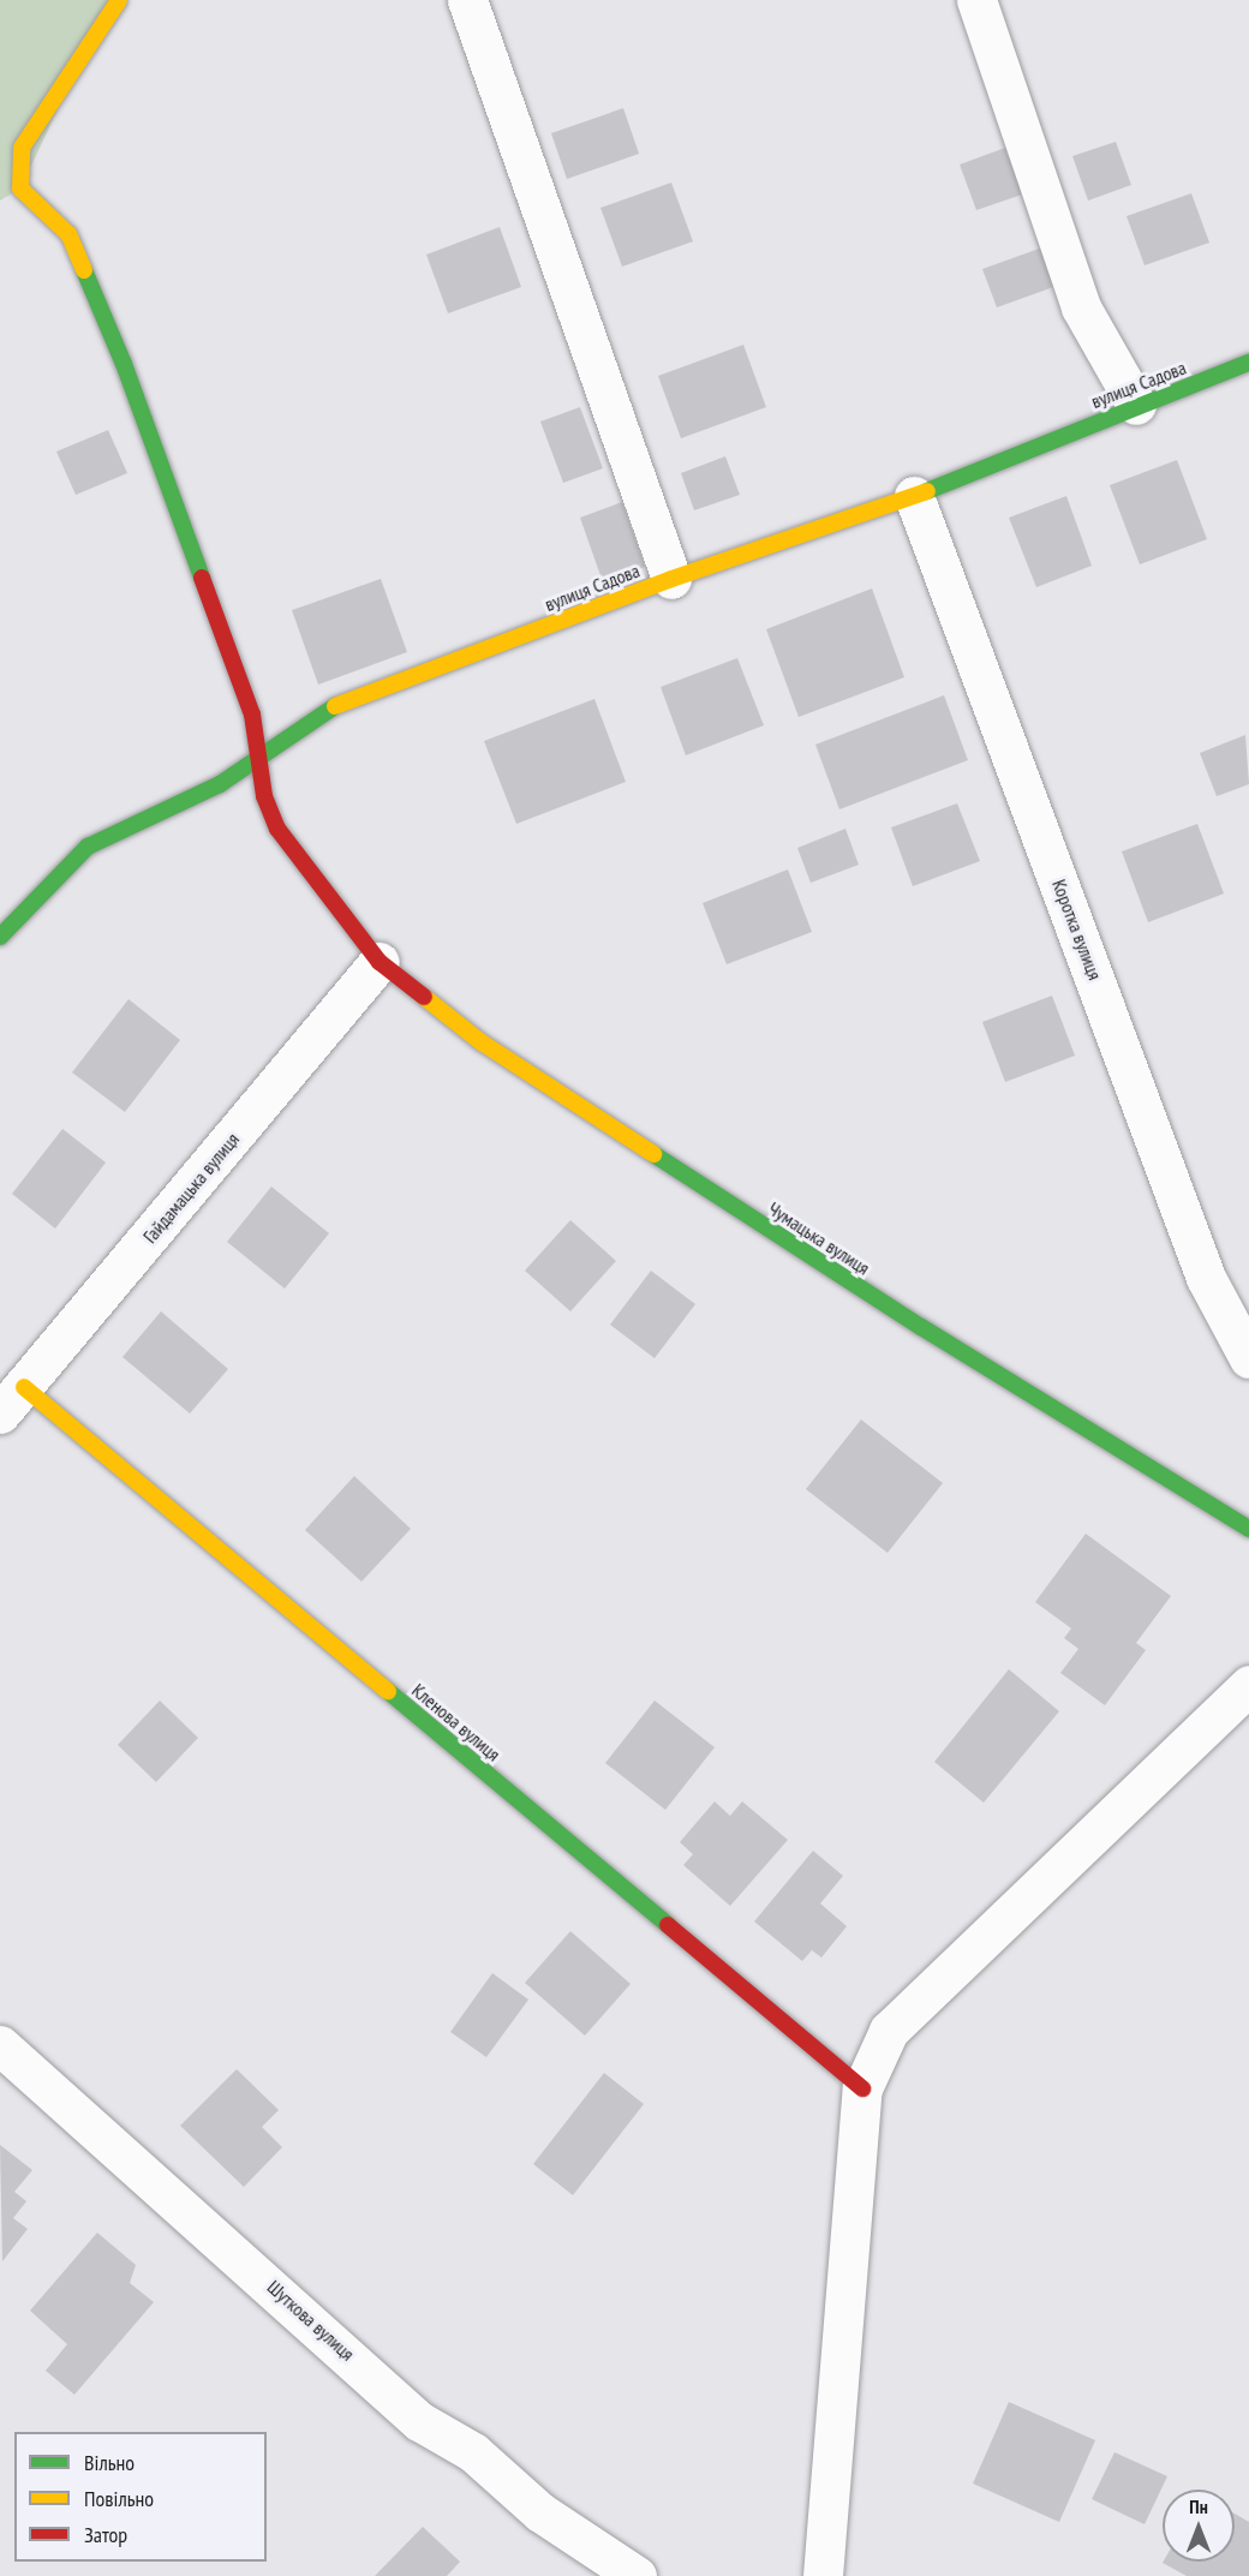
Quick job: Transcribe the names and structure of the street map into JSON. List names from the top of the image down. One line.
{"streets":{"street":["вулиця Садова","Коротка вулиця","Гайдамацька вулиця","Чумацька вулиця","Кленова вулиця","Шуткова вулиця"]},"crossings":[["вулиця Садова","Коротка вулиця"],["вулиця Садова","Чумацька вулиця"],["Гайдамацька вулиця","Чумацька вулиця"],["Гайдамацька вулиця","Кленова вулиця"]],"legend":["Вільно","Повільно","Затор"],"north":"top"}
